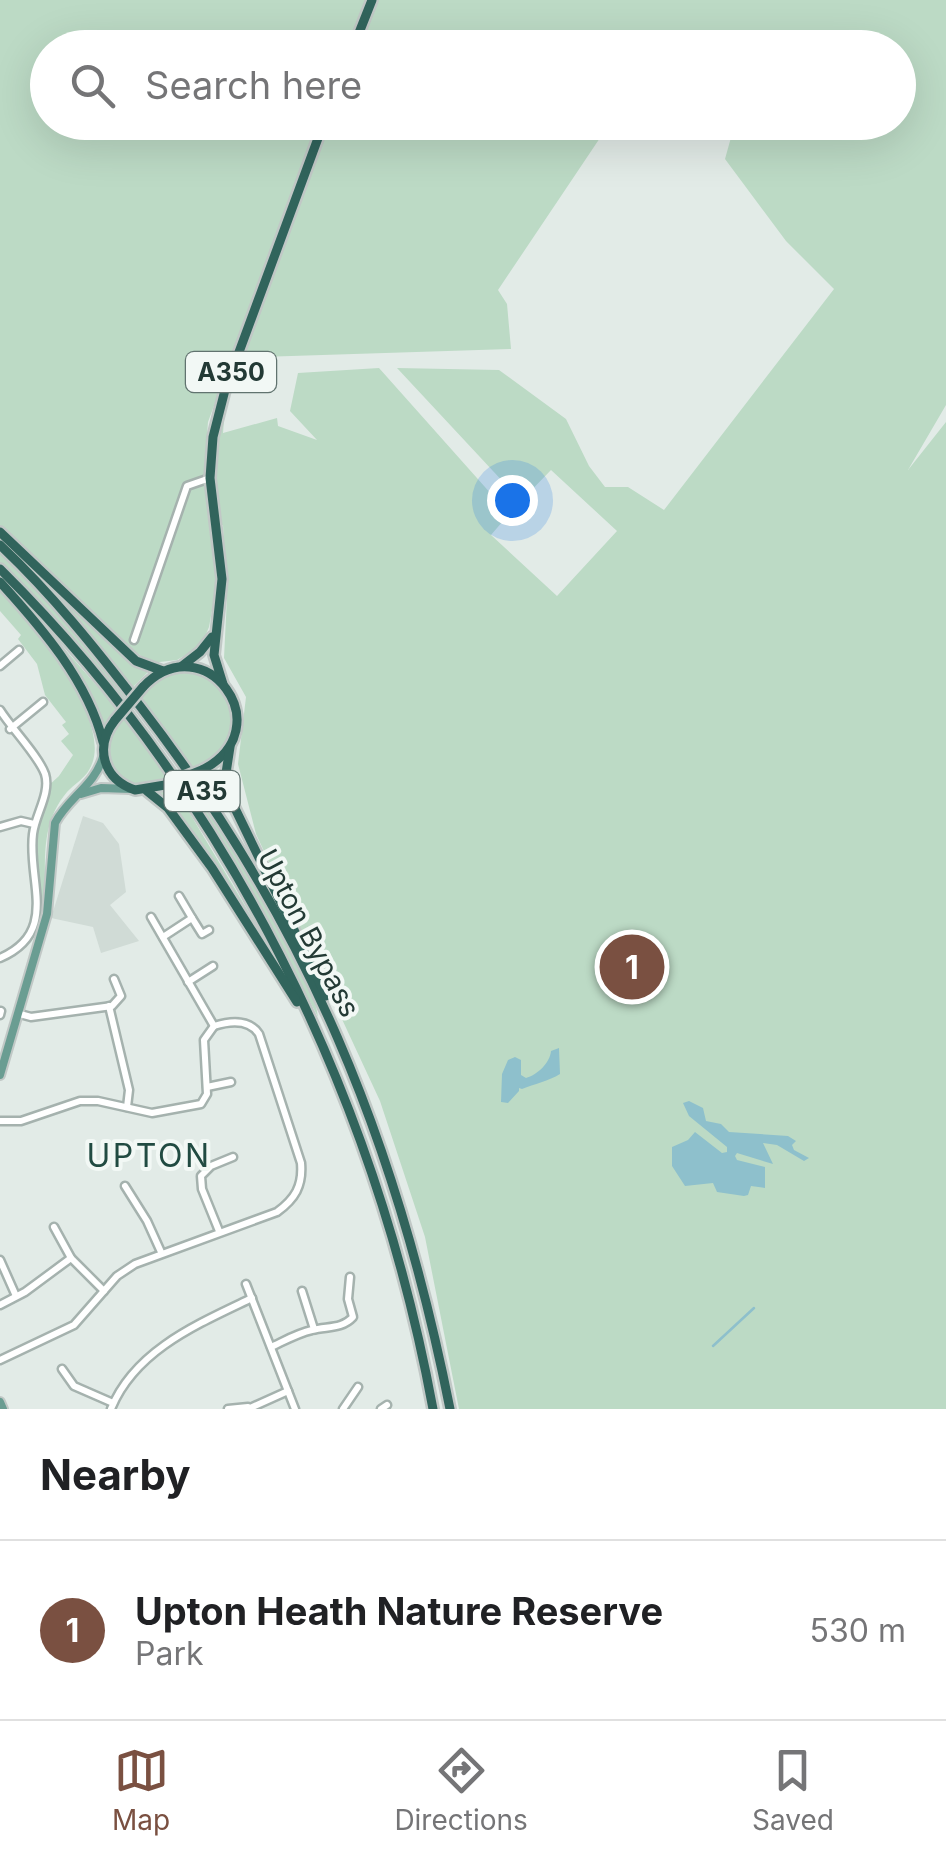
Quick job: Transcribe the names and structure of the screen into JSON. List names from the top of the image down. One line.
{"streets":{"highway":["A350","A35","Upton Bypass"]},"crossings":[["A350","A35"],["A35","Upton Bypass"]],"districts":["UPTON"],"page":{"search":"Search here","pins":"1","heading":"Nearby","list":[{"mark":"1","name":"Upton Heath Nature Reserve","note":"Park","value":"530 m"}],"nav":["Map","Directions","Saved"]}}
